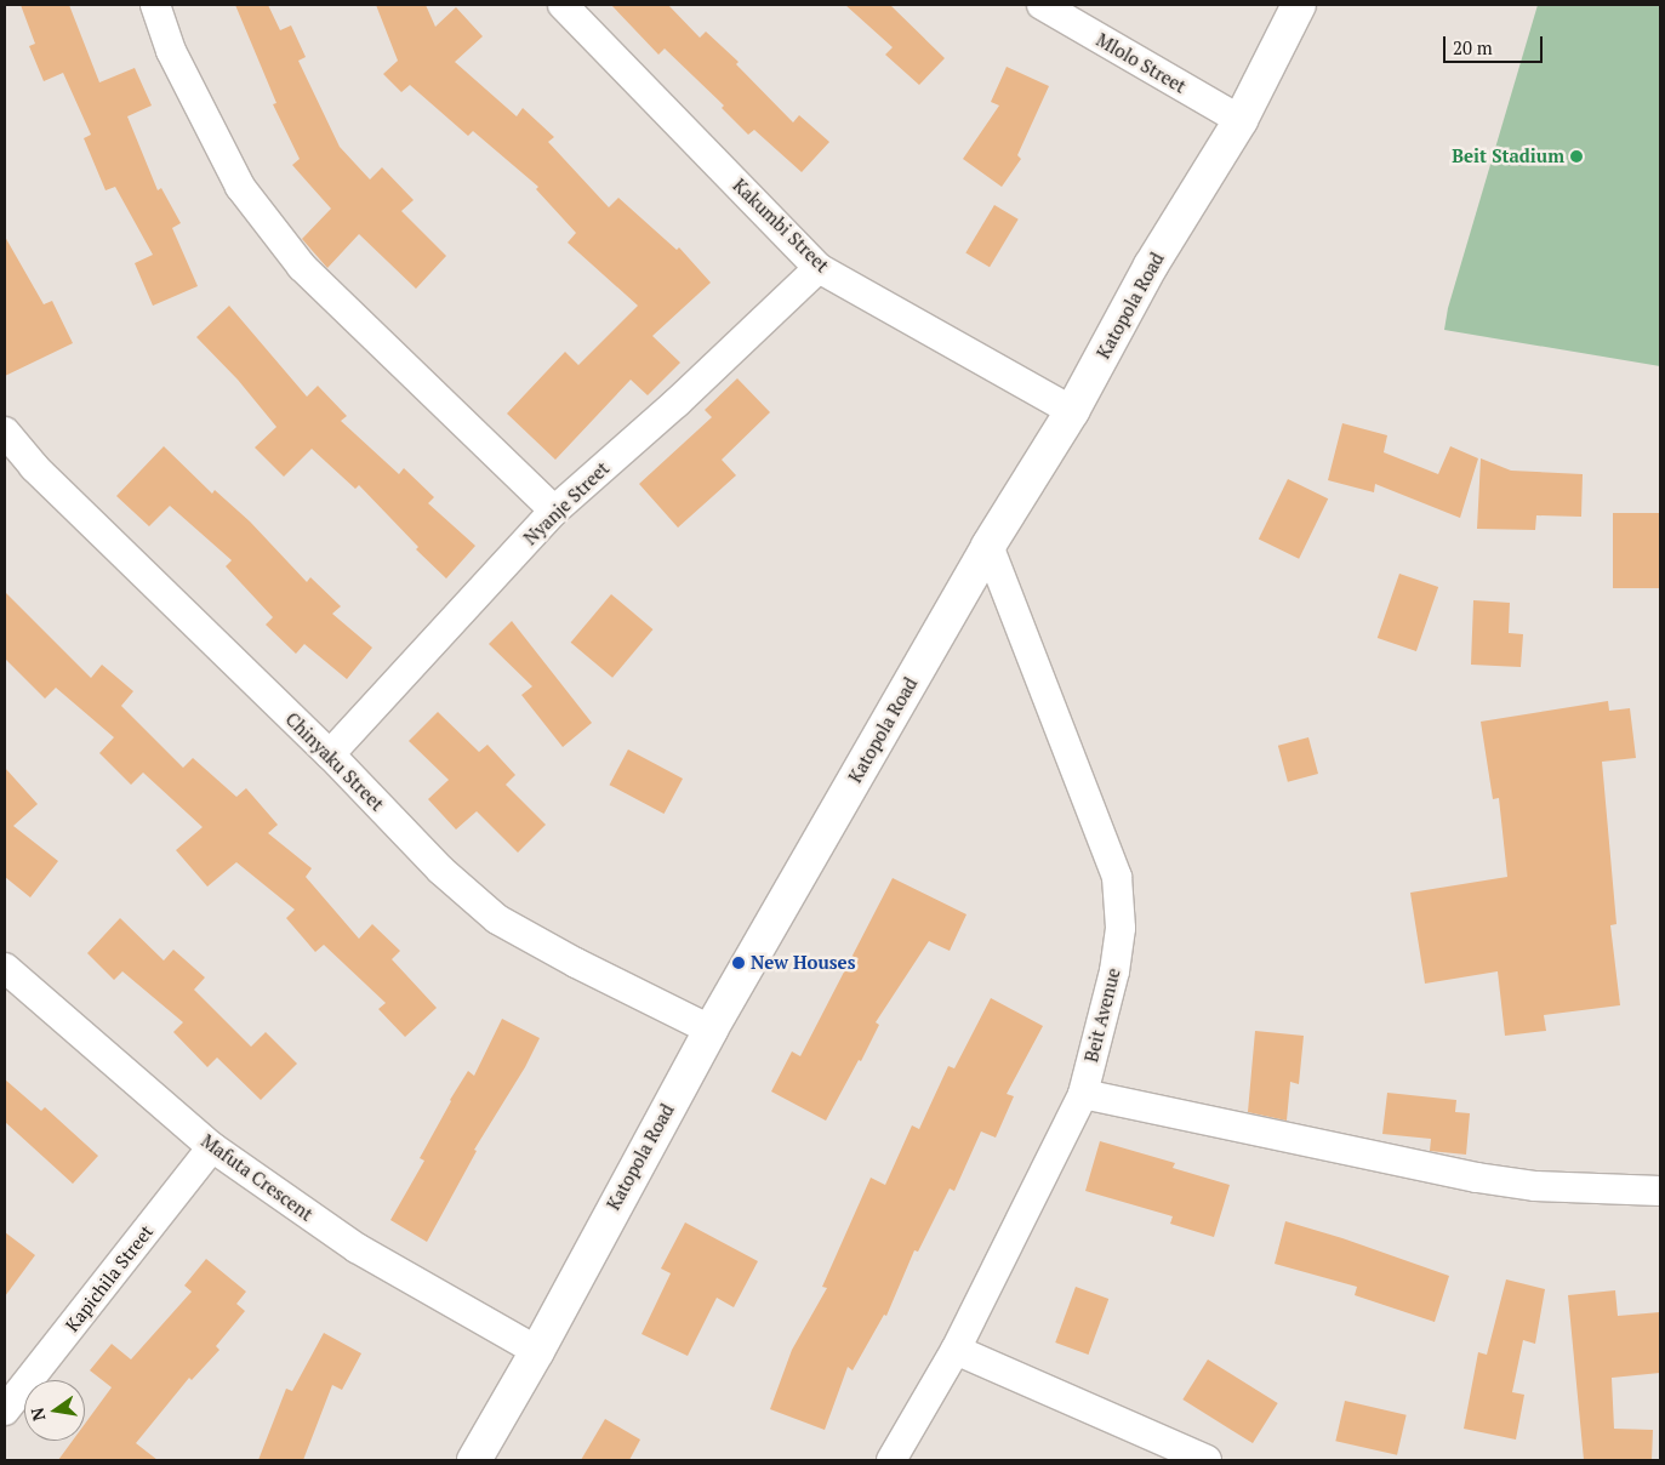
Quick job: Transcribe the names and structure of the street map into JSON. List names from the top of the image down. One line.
{"streets":{"street":["Mlolo Street","Kakumbi Street","Katopola Road","Nyanje Street","Chinyaku Street","Beit Avenue","Mafuta Crescent","Kapichila Street"]},"crossings":[["Mlolo Street","Katopola Road"],["Kakumbi Street","Katopola Road"],["Kakumbi Street","Nyanje Street"],["Katopola Road","Chinyaku Street"],["Katopola Road","Beit Avenue"],["Katopola Road","Mafuta Crescent"],["Nyanje Street","Chinyaku Street"],["Mafuta Crescent","Kapichila Street"]],"places":["Beit Stadium","New Houses"],"scale_bar":"20 m","north":"left"}
